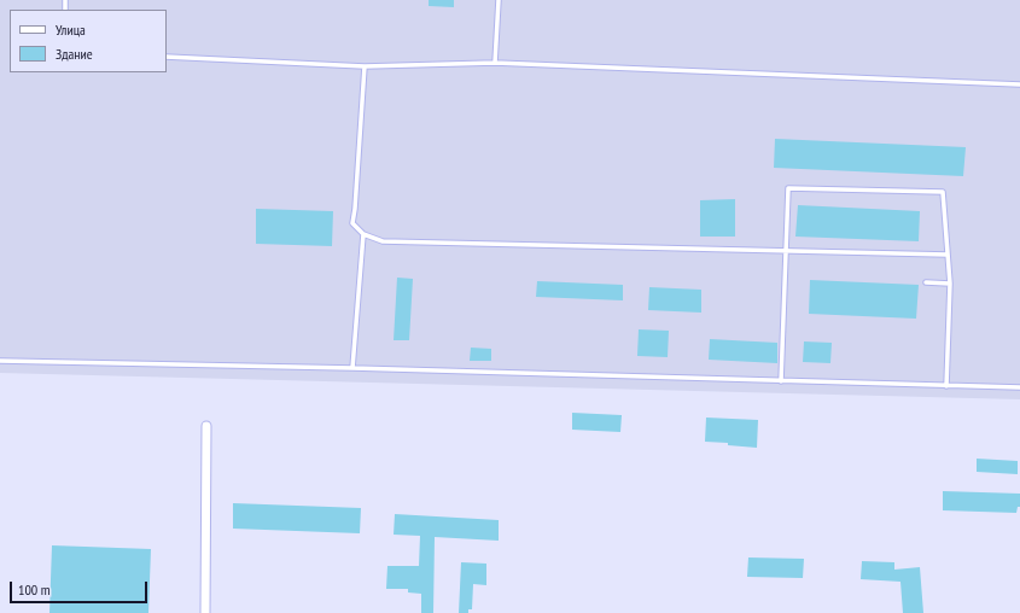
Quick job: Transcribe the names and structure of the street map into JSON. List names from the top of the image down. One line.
{"legend":["Улица","Здание"],"scale_bar":"100 m"}
